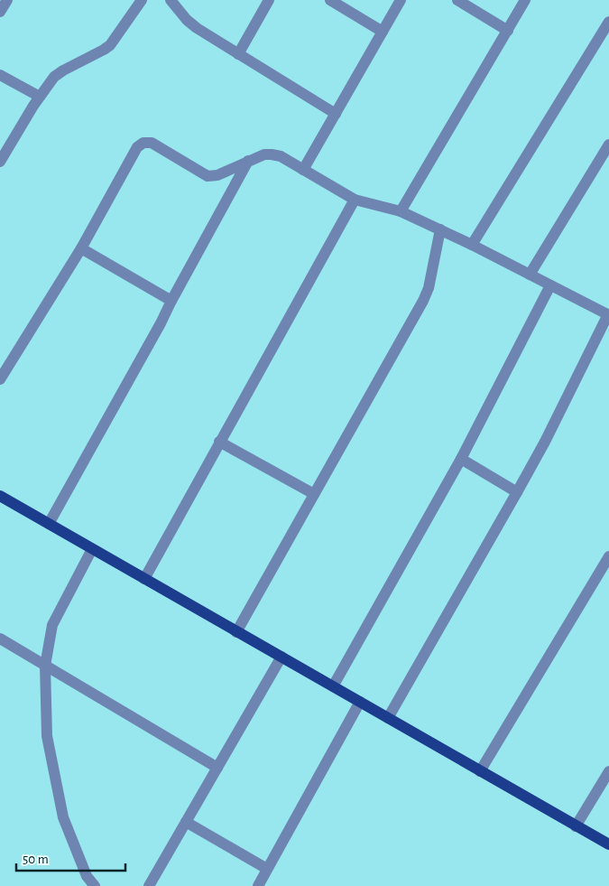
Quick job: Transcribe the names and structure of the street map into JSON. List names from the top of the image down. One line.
{"scale_bar":"50 m"}
